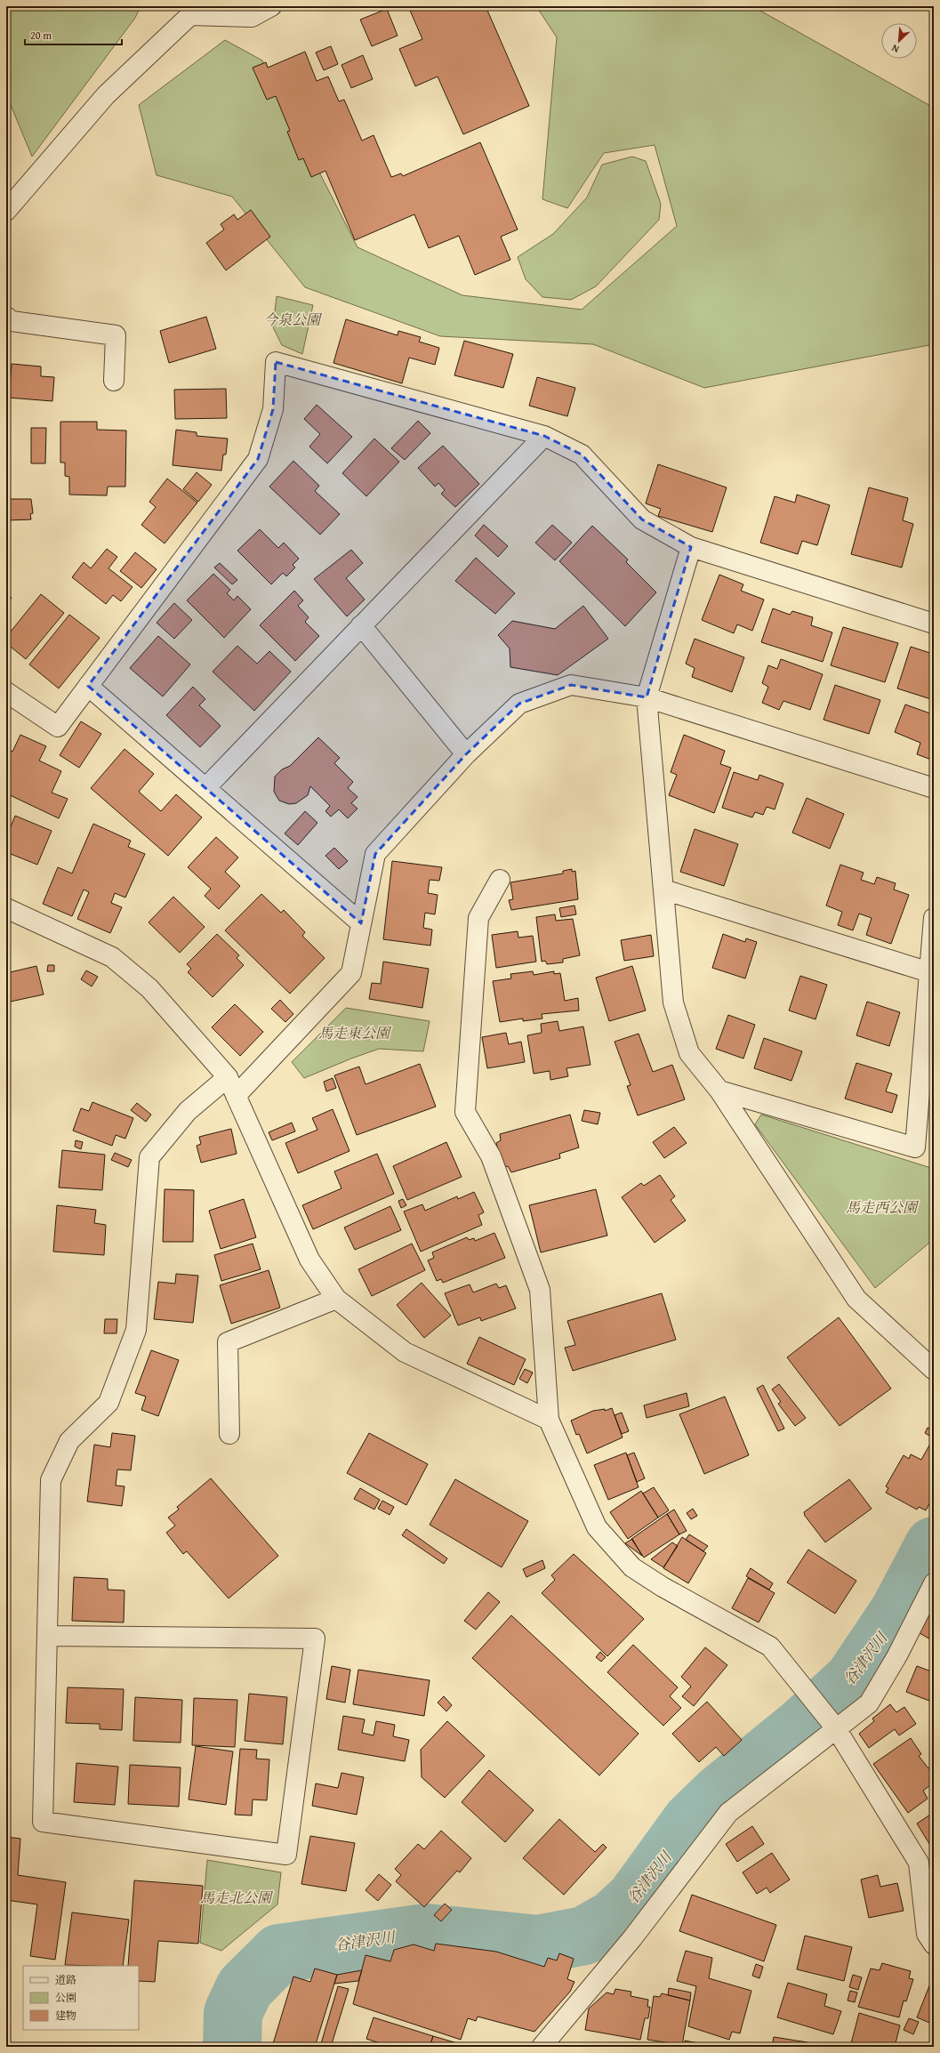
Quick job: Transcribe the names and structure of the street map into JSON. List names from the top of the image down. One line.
{"water":["谷津沢川"],"parks":["今泉公園","馬走東公園","馬走西公園","馬走北公園"],"legend":["道路","公園","建物"],"scale_bar":"20 m","north":"bottom left"}
